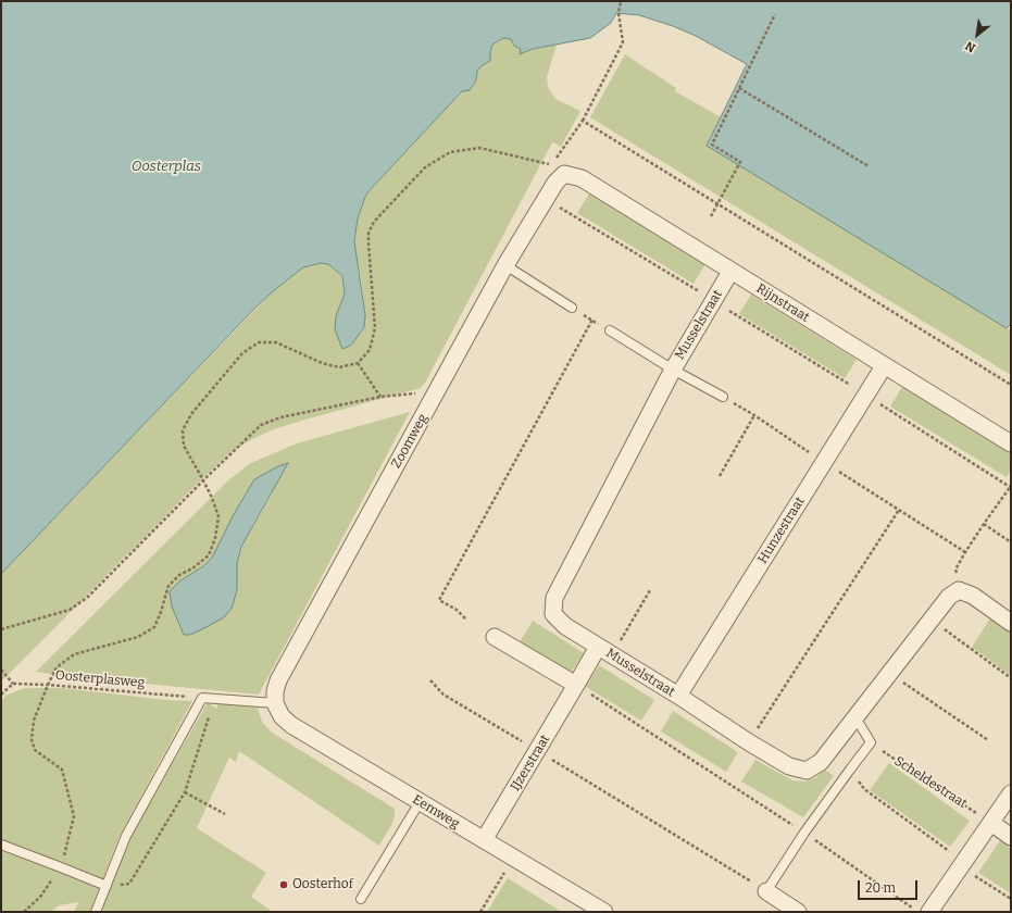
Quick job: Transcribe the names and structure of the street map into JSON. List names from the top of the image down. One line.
{"streets":{"street":["Rijnstraat","Musselstraat","Zoomweg","Hunzestraat","IJzerstraat","Eemweg"],"path":["Oosterplasweg","Scheldestraat"]},"crossings":[["Rijnstraat","Musselstraat"],["Rijnstraat","Zoomweg"],["Rijnstraat","Hunzestraat"],["Musselstraat","Hunzestraat"],["Musselstraat","IJzerstraat"],["Zoomweg","Eemweg"],["IJzerstraat","Eemweg"]],"water":["Oosterplas"],"places":["Oosterhof"],"scale_bar":"20 m","north":"bottom left"}
